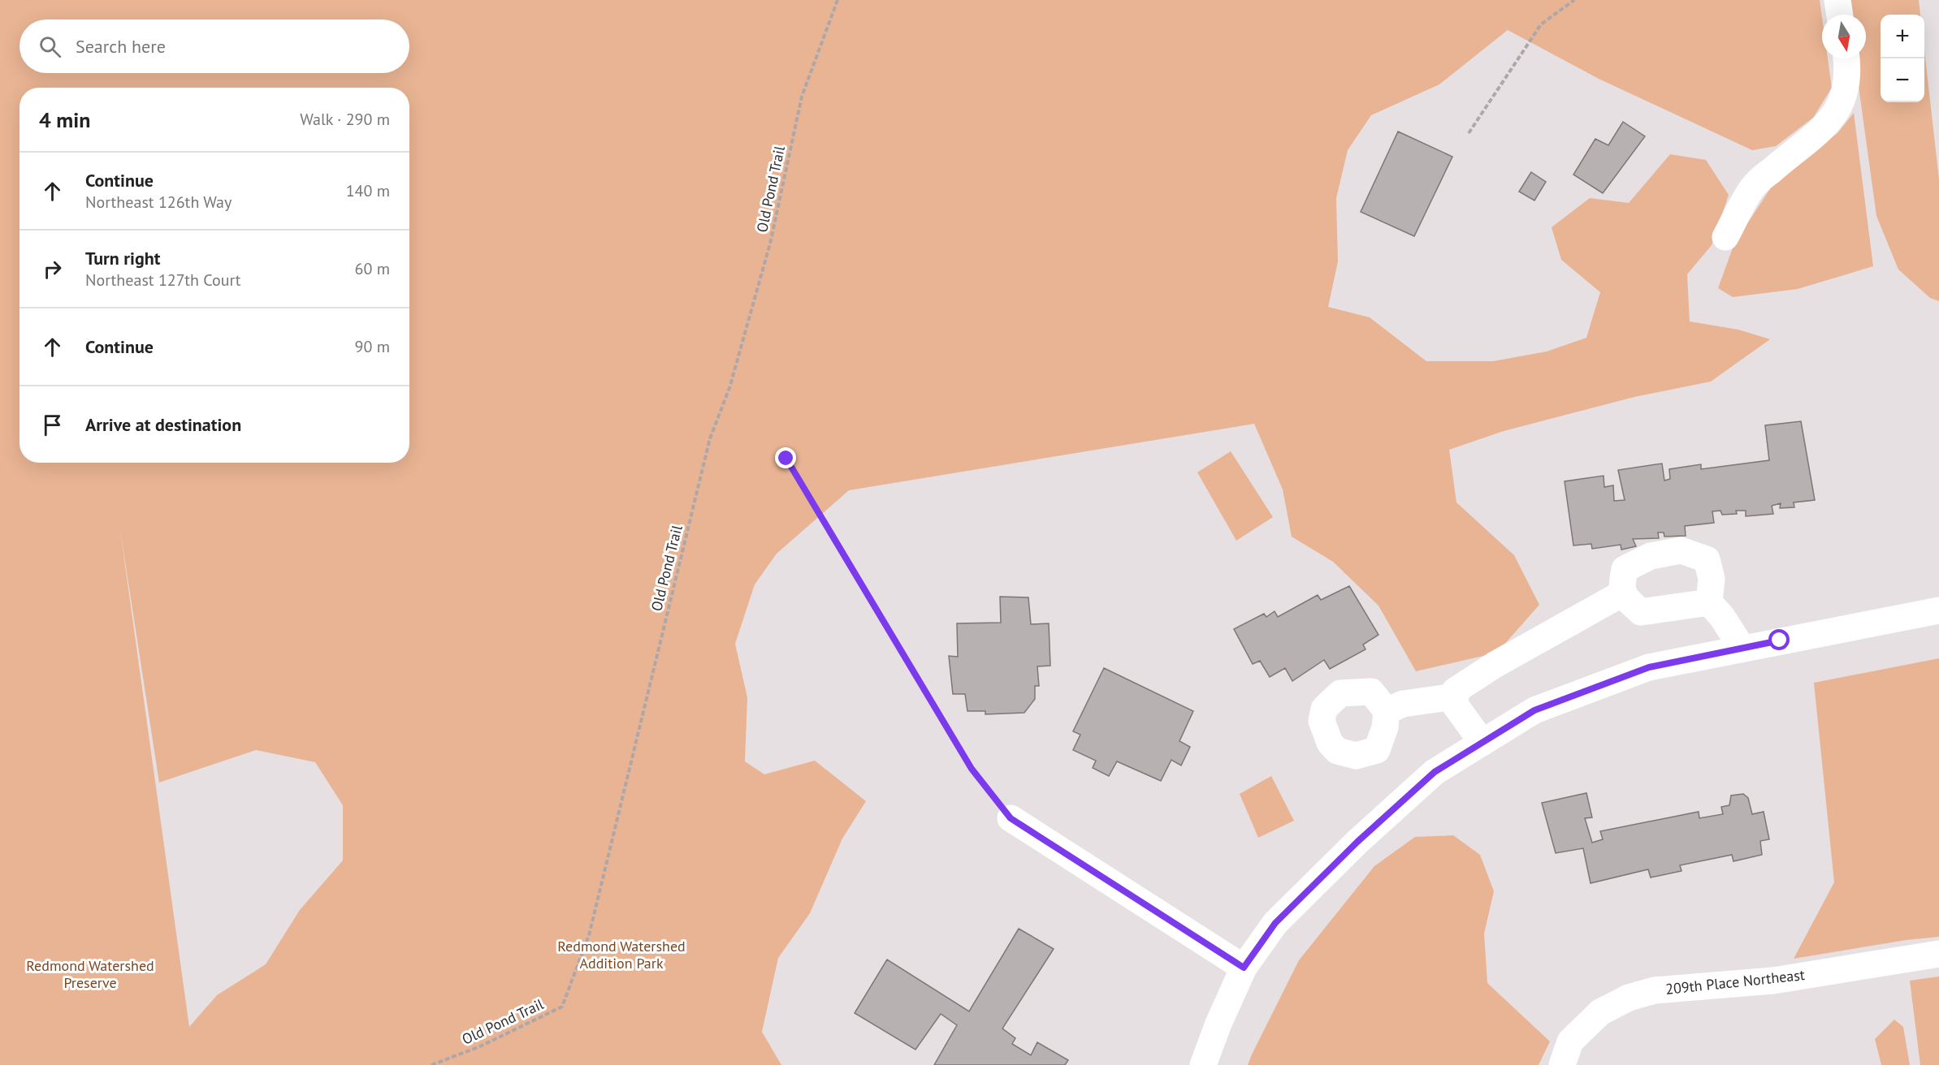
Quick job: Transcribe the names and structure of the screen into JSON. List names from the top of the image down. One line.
{"streets":{"street":["209th Place Northeast"],"path":["Old Pond Trail"]},"parks":["Redmond Watershed Addition Park","Redmond Watershed Preserve"],"north":"bottom","page":{"map_buttons":["+","−"],"search":"Search here","heading":["4 min","Walk · 290 m"],"list":[["Continue","Northeast 126th Way","140 m"],["Turn right","Northeast 127th Court","60 m"],["Continue","90 m"],"Arrive at destination"]}}
